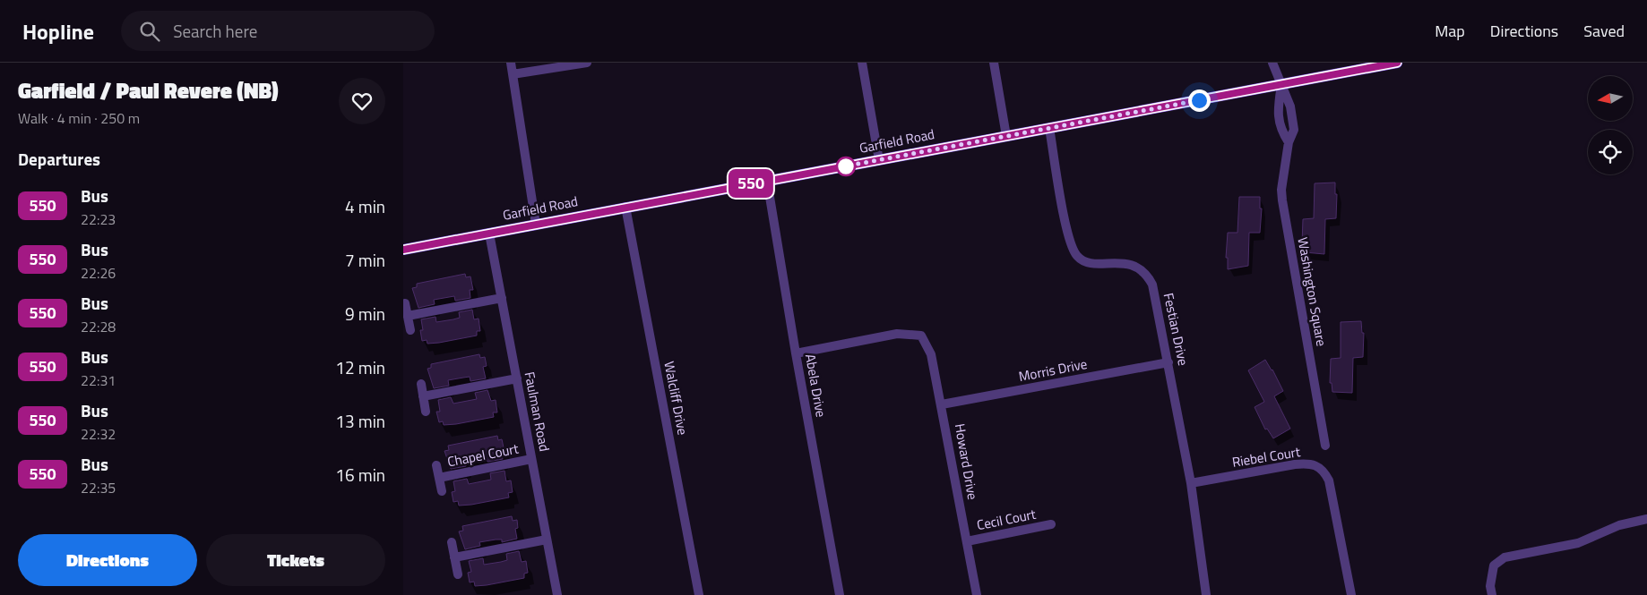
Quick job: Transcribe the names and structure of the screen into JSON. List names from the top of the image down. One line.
{"streets":{"main road":["Garfield Road"],"street":["Washington Square","Festian Drive","Morris Drive","Abela Drive","Walcliff Drive","Faulman Road","Chapel Court","Riebel Court","Howard Drive","Cecil Court"]},"crossings":[["Garfield Road","Washington Square"],["Garfield Road","Festian Drive"],["Garfield Road","Abela Drive"],["Garfield Road","Walcliff Drive"],["Garfield Road","Faulman Road"],["Festian Drive","Morris Drive"],["Festian Drive","Riebel Court"],["Morris Drive","Howard Drive"],["Abela Drive","Howard Drive"],["Faulman Road","Chapel Court"],["Howard Drive","Cecil Court"]],"lines":["bus line 550"],"north":"left","page":{"header":"Hopline","search":"Search here","nav":["Map","Directions","Saved"],"heading":[["Garfield / Paul Revere (NB)","Walk · 4 min · 250 m"],"Departures"],"on_map":"550","list":[{"mark":"550","name":"Bus","note":"22:23","value":"4 min"},{"mark":"550","name":"Bus","note":"22:26","value":"7 min"},{"mark":"550","name":"Bus","note":"22:28","value":"9 min"},{"mark":"550","name":"Bus","note":"22:31","value":"12 min"},{"mark":"550","name":"Bus","note":"22:32","value":"13 min"},{"mark":"550","name":"Bus","note":"22:35","value":"16 min"}],"buttons":["Directions","Tickets"]}}
